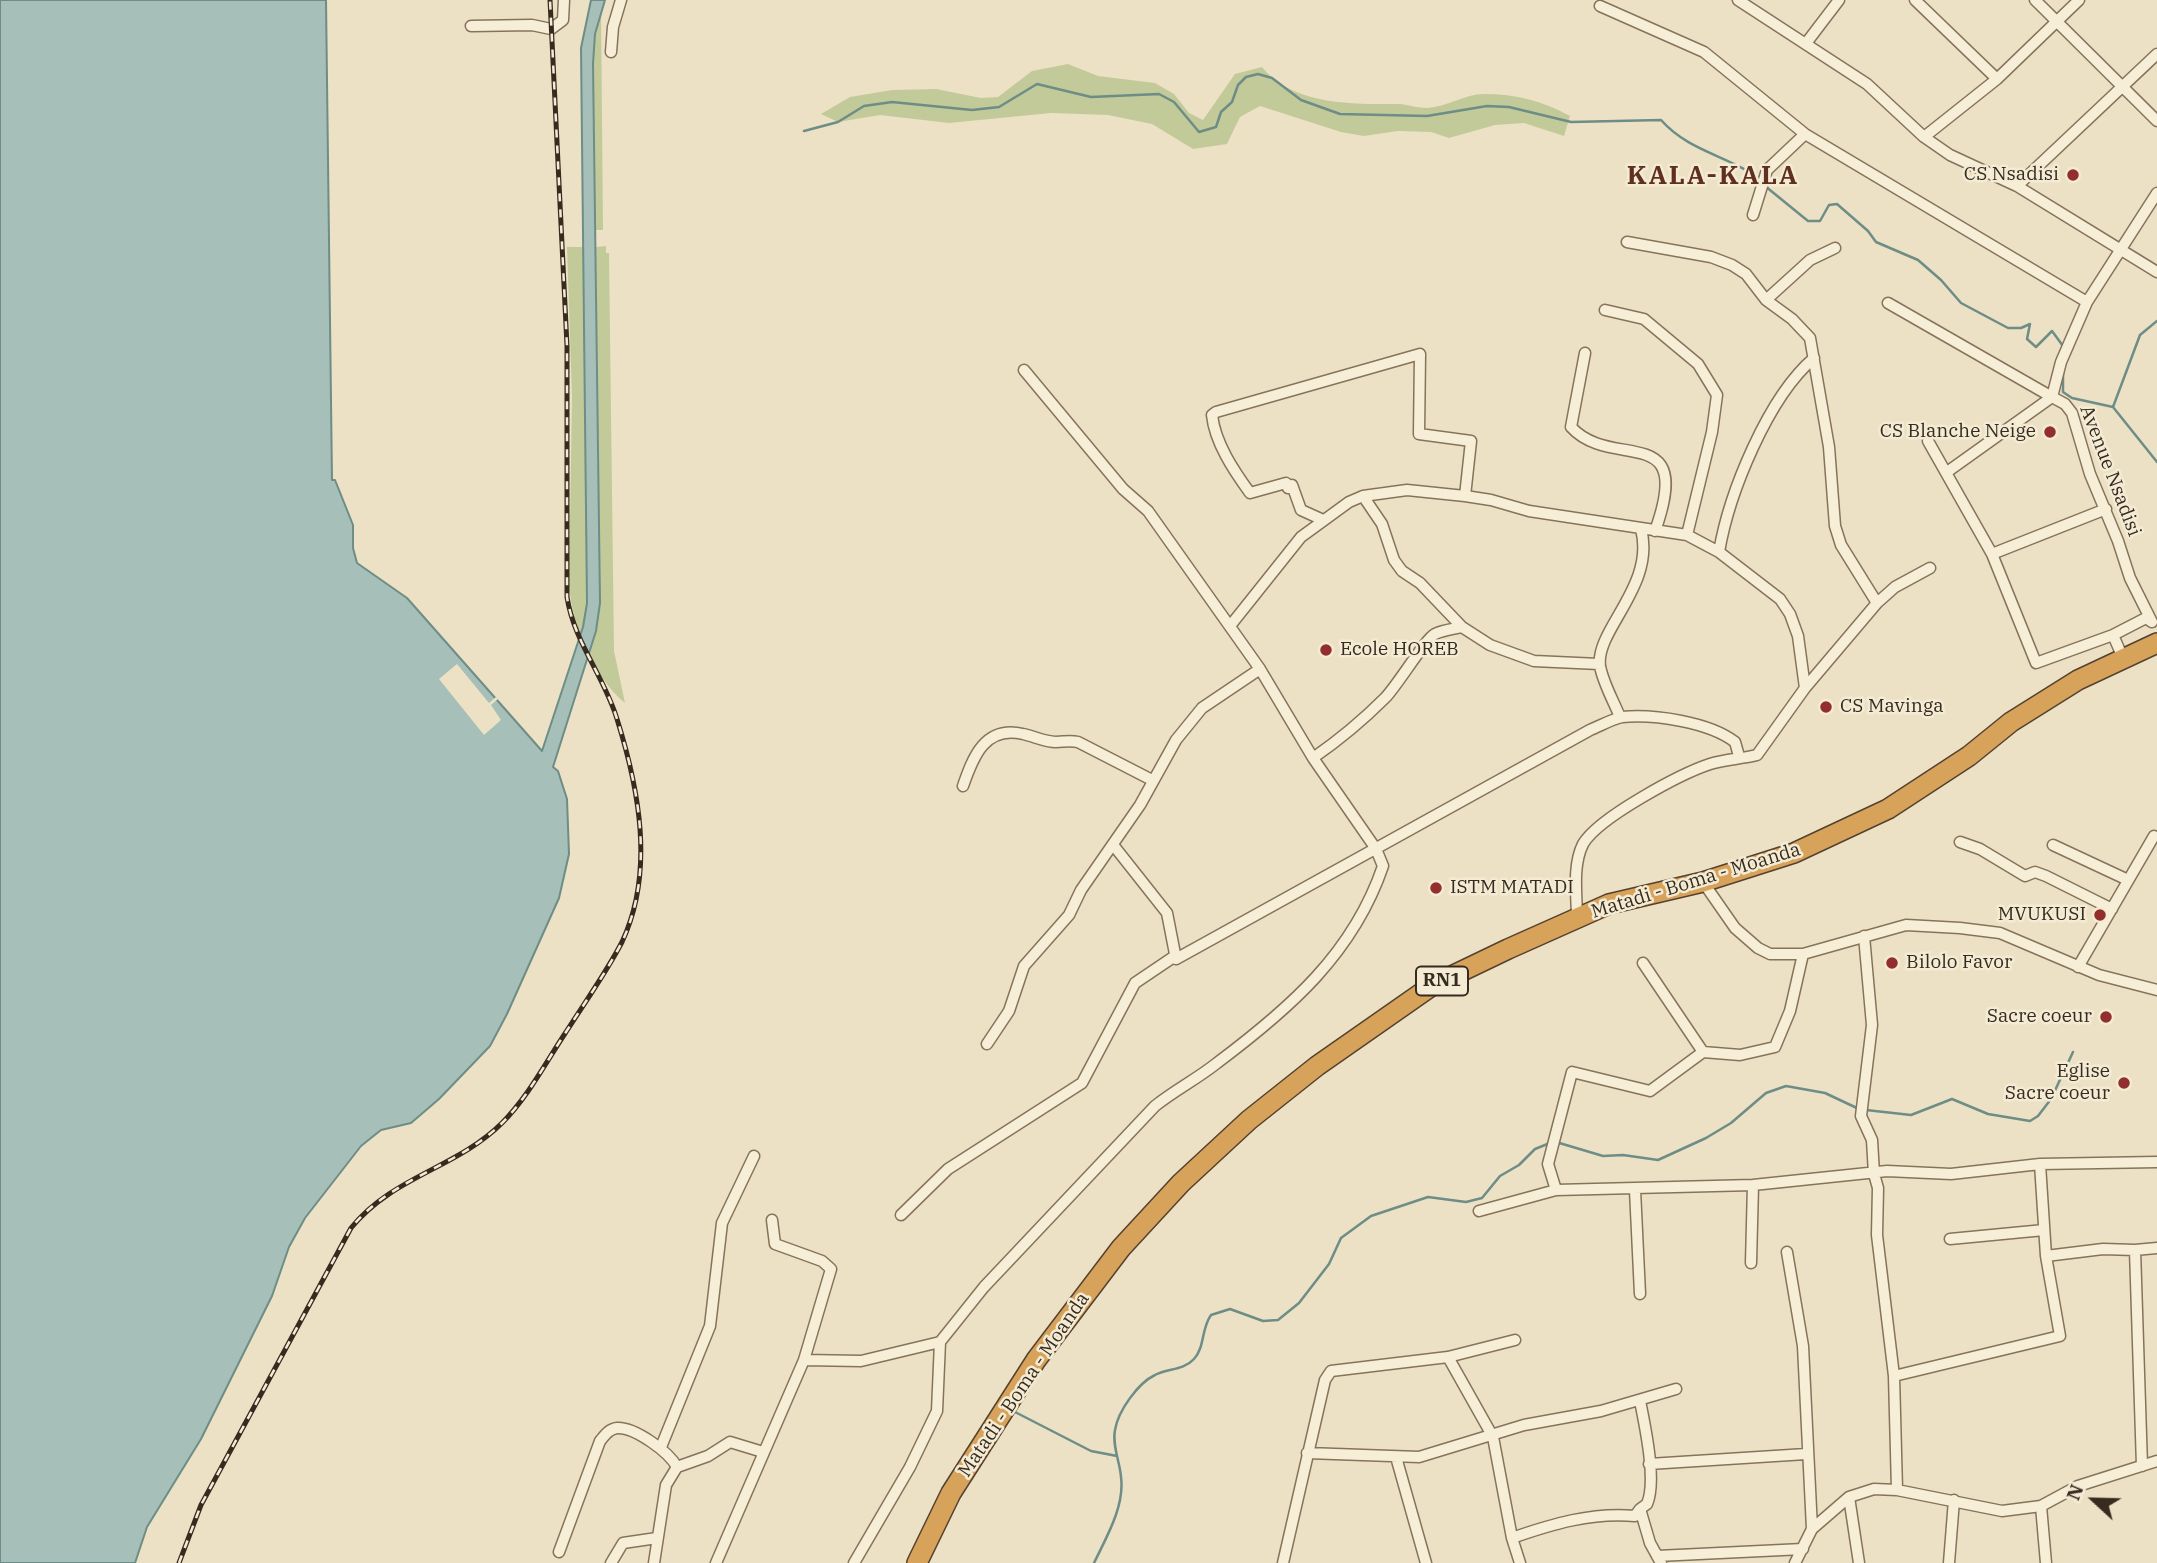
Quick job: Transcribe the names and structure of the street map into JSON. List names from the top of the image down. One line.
{"streets":{"highway":["Matadi - Boma - Moanda","RN1"],"street":["Avenue Nsadisi"]},"districts":["KALA-KALA"],"places":["CS Nsadisi","CS Blanche Neige","Ecole HOREB","CS Mavinga","ISTM MATADI","MVUKUSI","Bilolo Favor","Sacre coeur","Eglise Sacre coeur"],"north":"left"}
